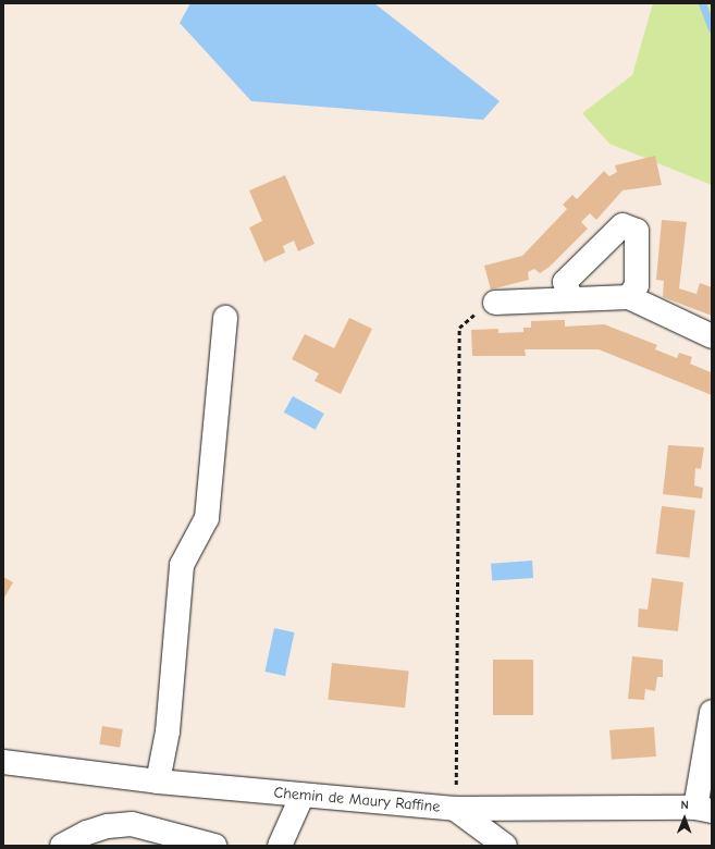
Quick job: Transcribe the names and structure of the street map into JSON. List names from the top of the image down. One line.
{"streets":{"street":["Chemin de Maury Raffine"]},"north":"top"}
